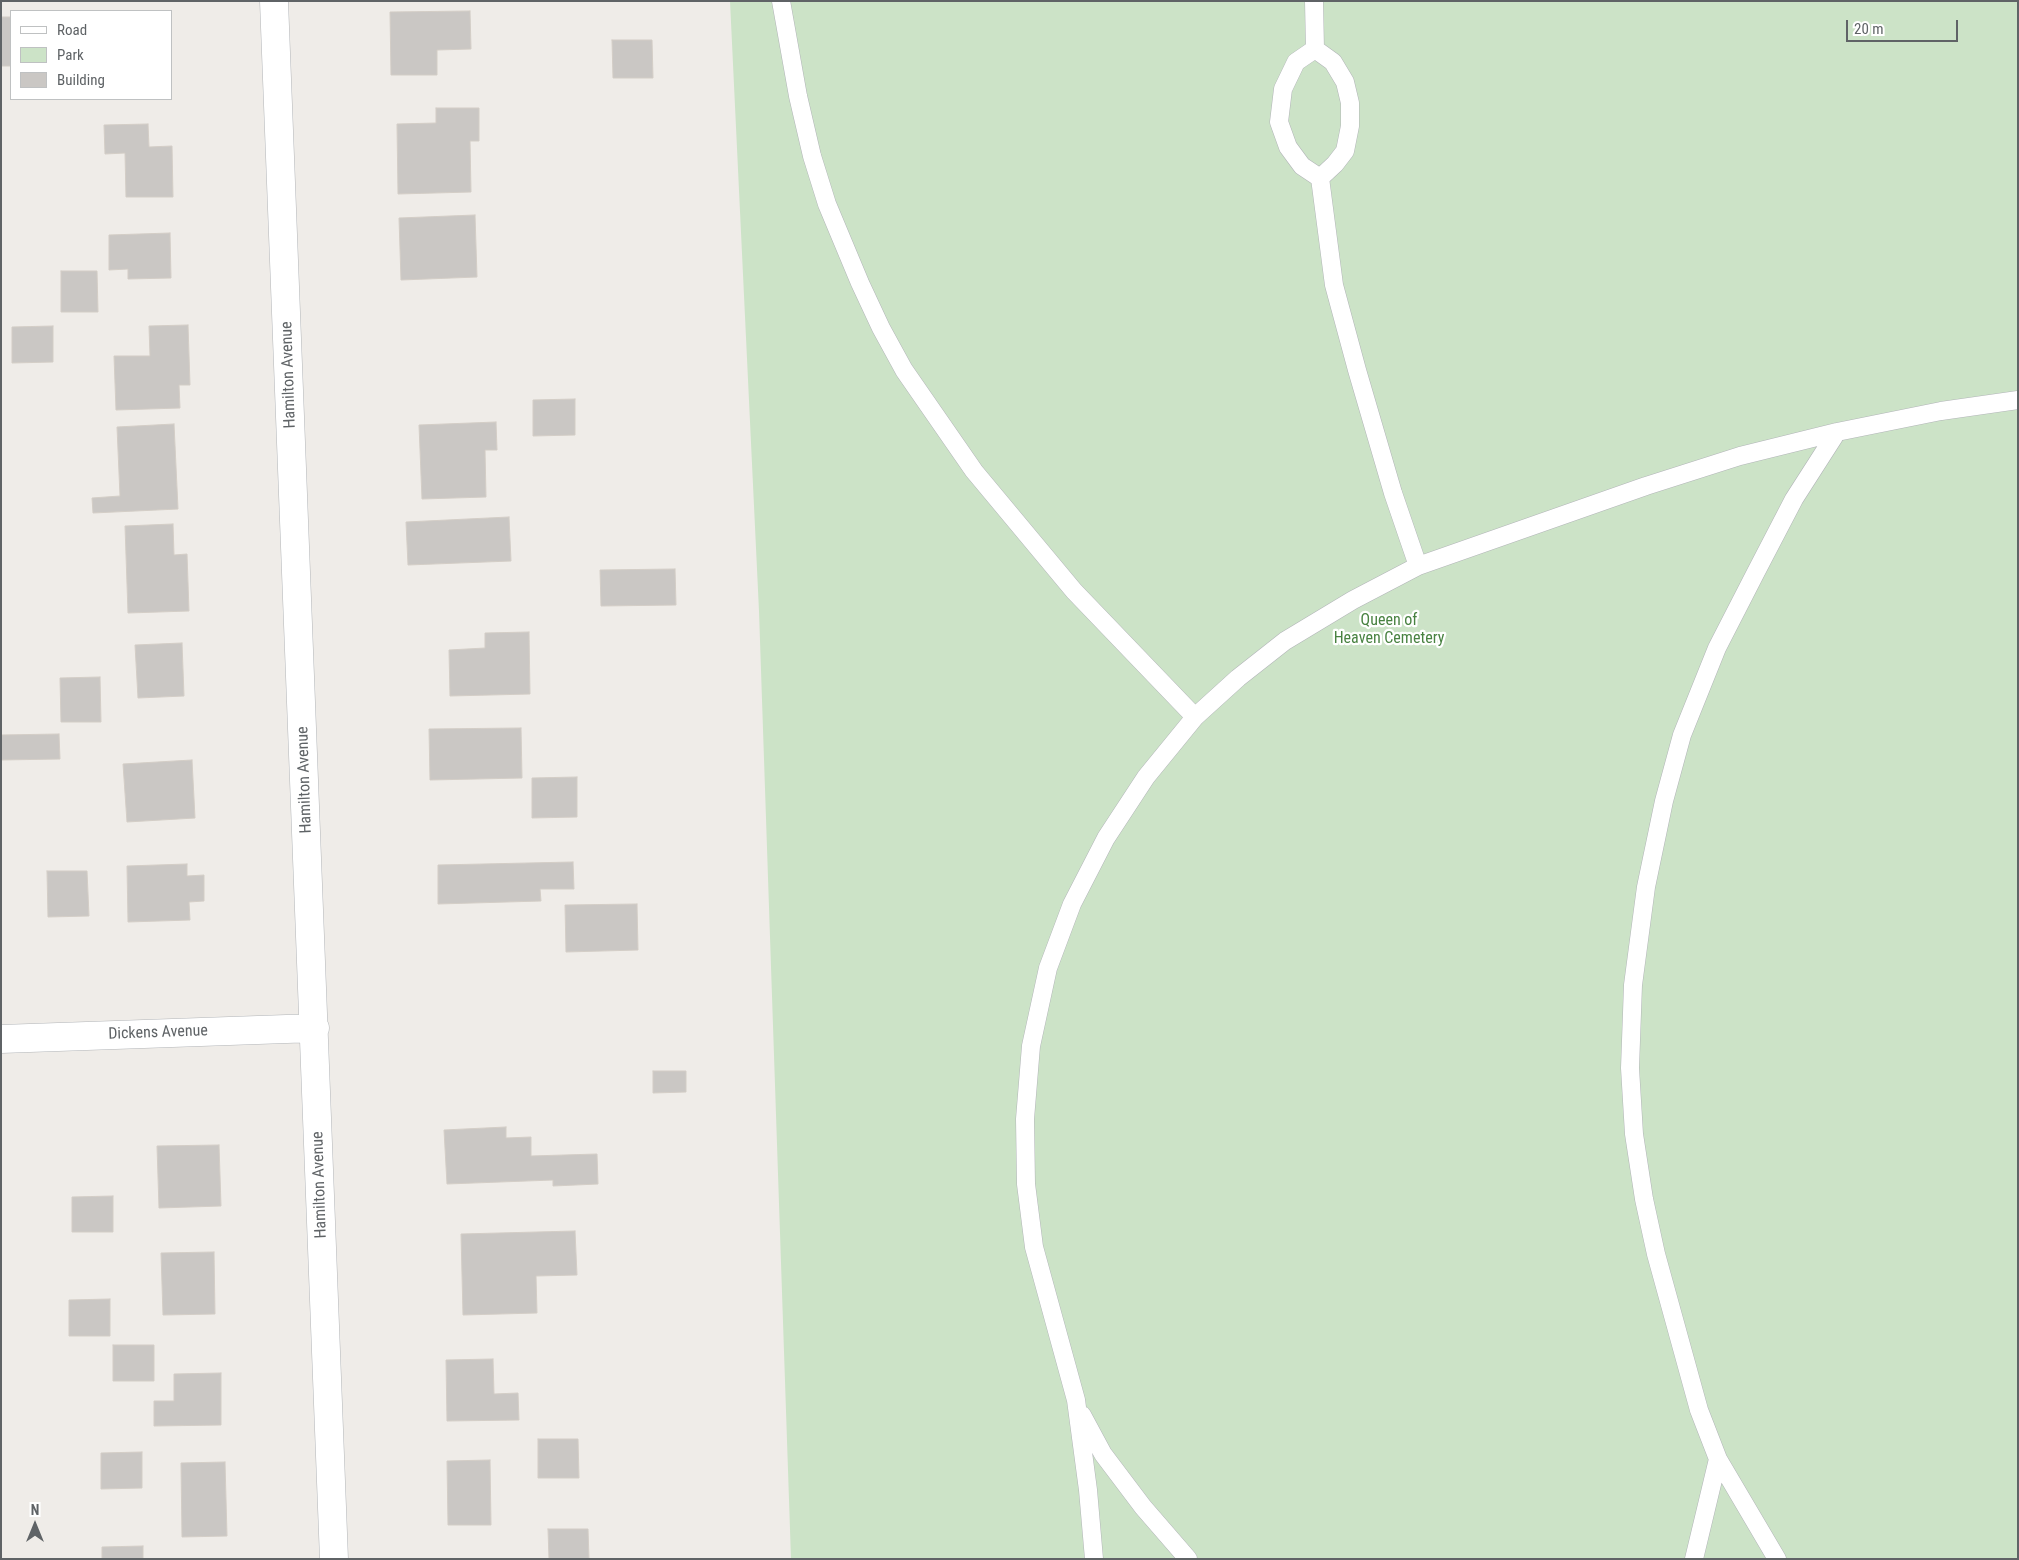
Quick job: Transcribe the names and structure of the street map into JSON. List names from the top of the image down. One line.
{"streets":{"street":["Hamilton Avenue","Dickens Avenue"]},"crossings":[["Hamilton Avenue","Dickens Avenue"]],"parks":["Queen of Heaven Cemetery"],"legend":["Road","Park","Building"],"scale_bar":"20 m","north":"top"}
